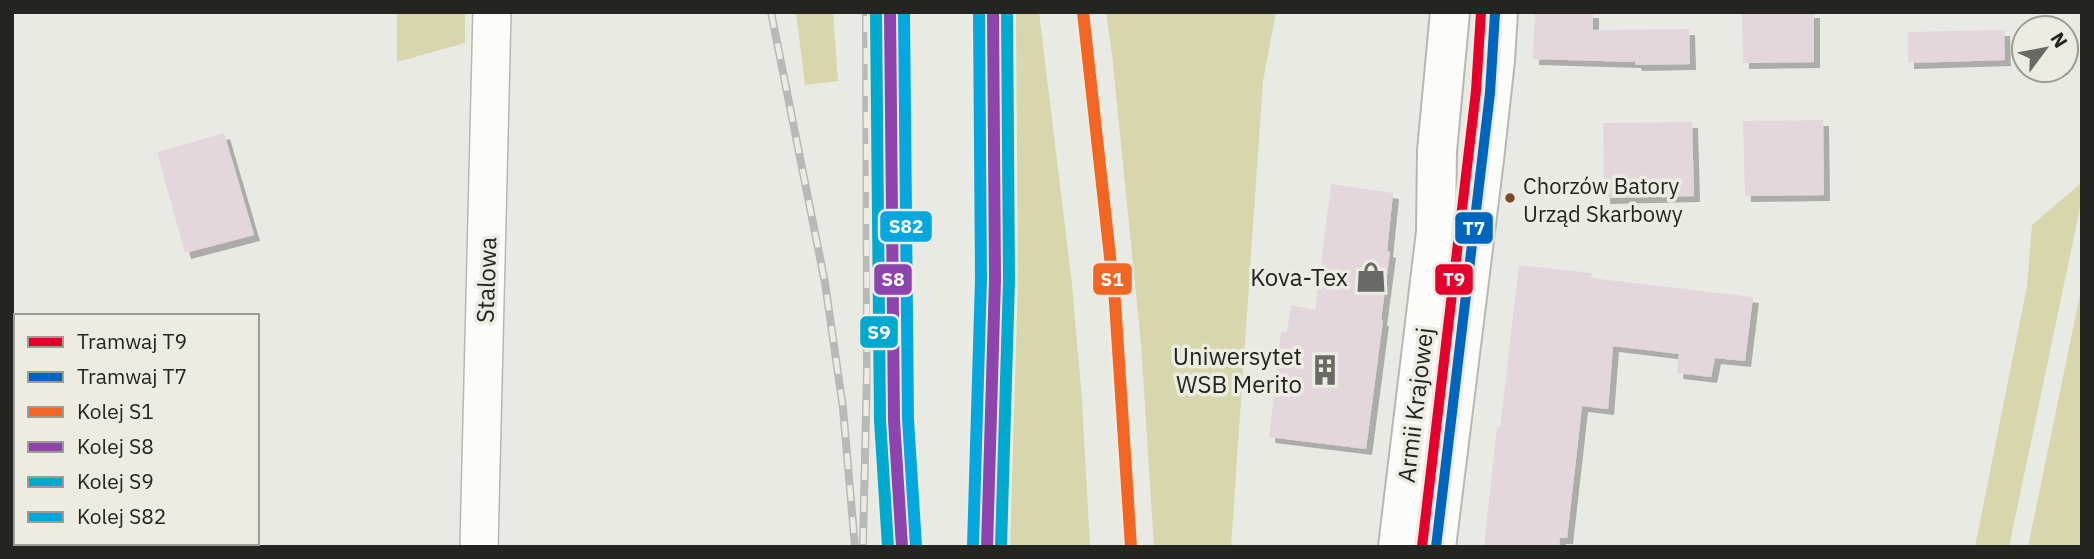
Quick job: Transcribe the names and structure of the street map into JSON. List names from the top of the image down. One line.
{"streets":{"street":["Stalowa","Armii Krajowej"]},"places":{"other":["Chorzów Batory Urząd Skarbowy"],"shop":["Kova-Tex"],"building":["Uniwersytet WSB Merito"]},"lines":["tram line T9","rail line S1","rail line S8","rail line S9","rail line S82","tram line T7"],"legend":["Tramwaj T9","Tramwaj T7","Kolej S1","Kolej S8","Kolej S9","Kolej S82"],"north":"top right"}
